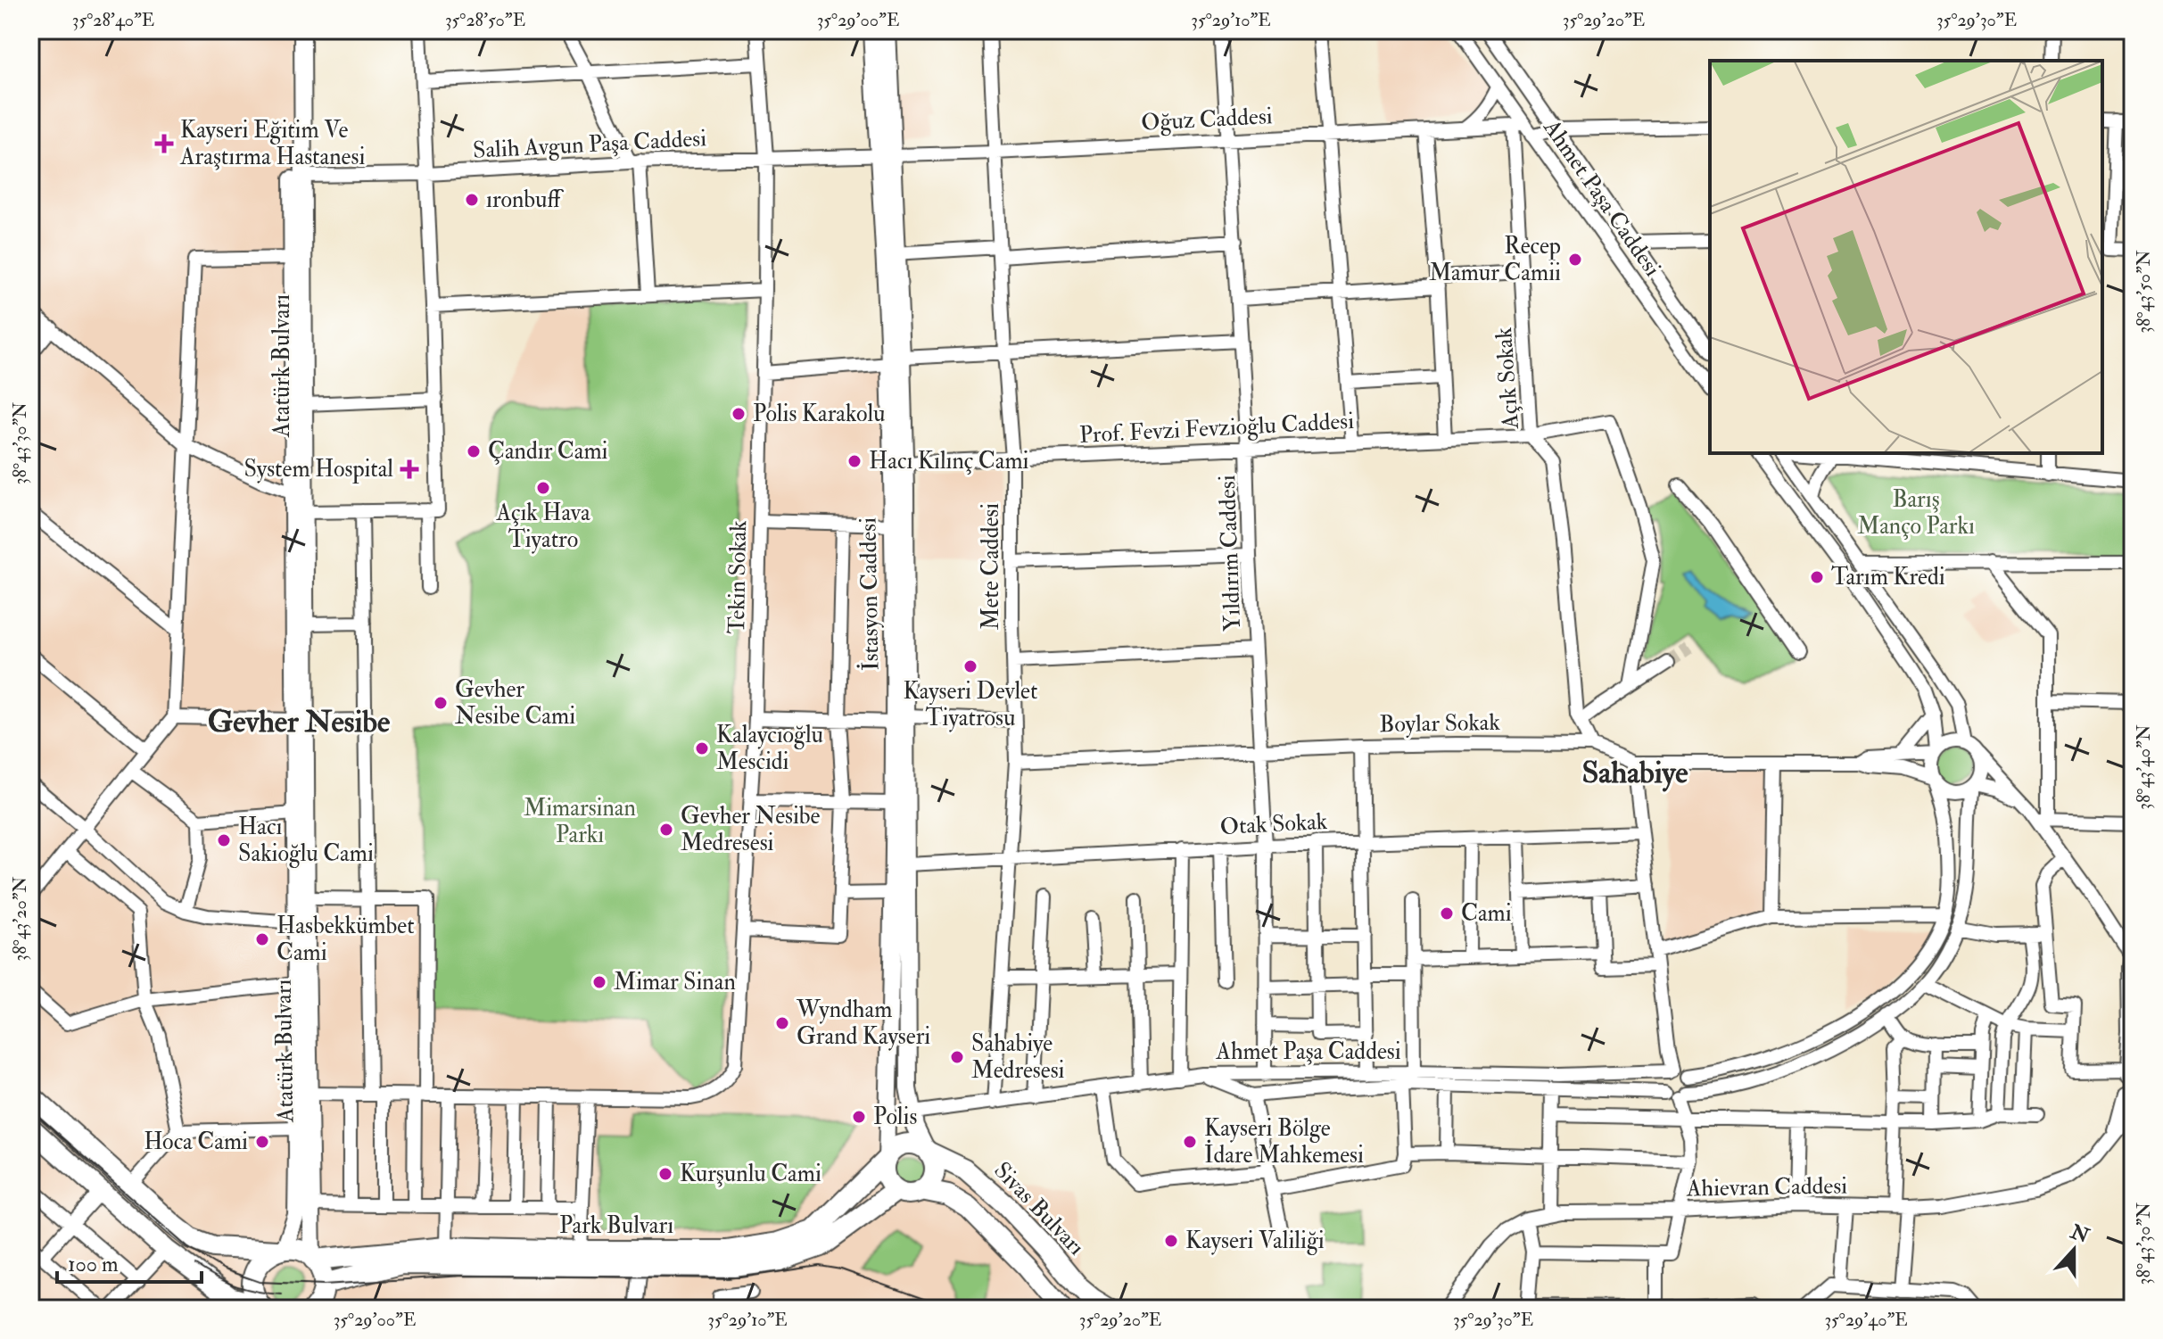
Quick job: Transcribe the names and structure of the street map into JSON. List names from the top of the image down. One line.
{"streets":{"highway":["Sivas Bulvarı","Park Bulvarı"],"main road":["Atatürk Bulvarı","İstasyon Caddesi"],"street":["Oğuz Caddesi","Salih Avgun Paşa Caddesi","Ahmet Paşa Caddesi","Açık Sokak","Prof. Fevzi Fevzioğlu Caddesi","Yıldırım Caddesi","Mete Caddesi","Tekin Sokak","Boylar Sokak","Otak Sokak","Ahievran Caddesi"]},"crossings":[["Oğuz Caddesi","Salih Avgun Paşa Caddesi"],["Oğuz Caddesi","Ahmet Paşa Caddesi"],["Oğuz Caddesi","Açık Sokak"],["Oğuz Caddesi","Yıldırım Caddesi"],["Oğuz Caddesi","Mete Caddesi"],["Oğuz Caddesi","İstasyon Caddesi"],["Salih Avgun Paşa Caddesi","Atatürk Bulvarı"],["Salih Avgun Paşa Caddesi","Tekin Sokak"],["Salih Avgun Paşa Caddesi","İstasyon Caddesi"],["Ahmet Paşa Caddesi","Açık Sokak"],["Ahmet Paşa Caddesi","Yıldırım Caddesi"],["Ahmet Paşa Caddesi","Boylar Sokak"],["Atatürk Bulvarı","Park Bulvarı"],["Açık Sokak","Prof. Fevzi Fevzioğlu Caddesi"],["Açık Sokak","Boylar Sokak"],["Prof. Fevzi Fevzioğlu Caddesi","Yıldırım Caddesi"],["Prof. Fevzi Fevzioğlu Caddesi","Mete Caddesi"],["Prof. Fevzi Fevzioğlu Caddesi","İstasyon Caddesi"],["Yıldırım Caddesi","Boylar Sokak"],["Yıldırım Caddesi","Otak Sokak"],["Mete Caddesi","Boylar Sokak"],["Mete Caddesi","Otak Sokak"],["İstasyon Caddesi","Otak Sokak"],["İstasyon Caddesi","Sivas Bulvarı"],["İstasyon Caddesi","Park Bulvarı"],["Sivas Bulvarı","Park Bulvarı"]],"districts":["Gevher Nesibe","Sahabiye"],"parks":["Barış Manço Parkı","Mimarsinan Parkı"],"places":{"health":["Kayseri Eğitim Ve Araştırma Hastanesi","System Hospital"],"other":["ıronbuff","Recep Mamur Camii","Polis Karakolu","Çandır Cami","Hacı Kılınç Cami","Açık Hava Tiyatro","Tarım Kredi","Kayseri Devlet Tiyatrosu","Gevher Nesibe Cami","Kalaycıoğlu Mescidi","Gevher Nesibe Medresesi","Hacı Sakioğlu Cami","Cami","Hasbekkümbet Cami","Mimar Sinan","Wyndham Grand Kayseri","Sahabiye Medresesi","Polis","Hoca Cami","Kayseri Bölge İdare Mahkemesi","Kurşunlu Cami","Kayseri Valiliği"]},"scale_bar":"100 m","north":"top","coordinates":["35°28'40\"E","35°28'50\"E","35°29'00\"E","35°29'10\"E","35°29'20\"E","35°29'30\"E","38°43'50\"N","38°43'30\"N","38°43'40\"N","38°43'20\"N","35°29'40\"E"]}
